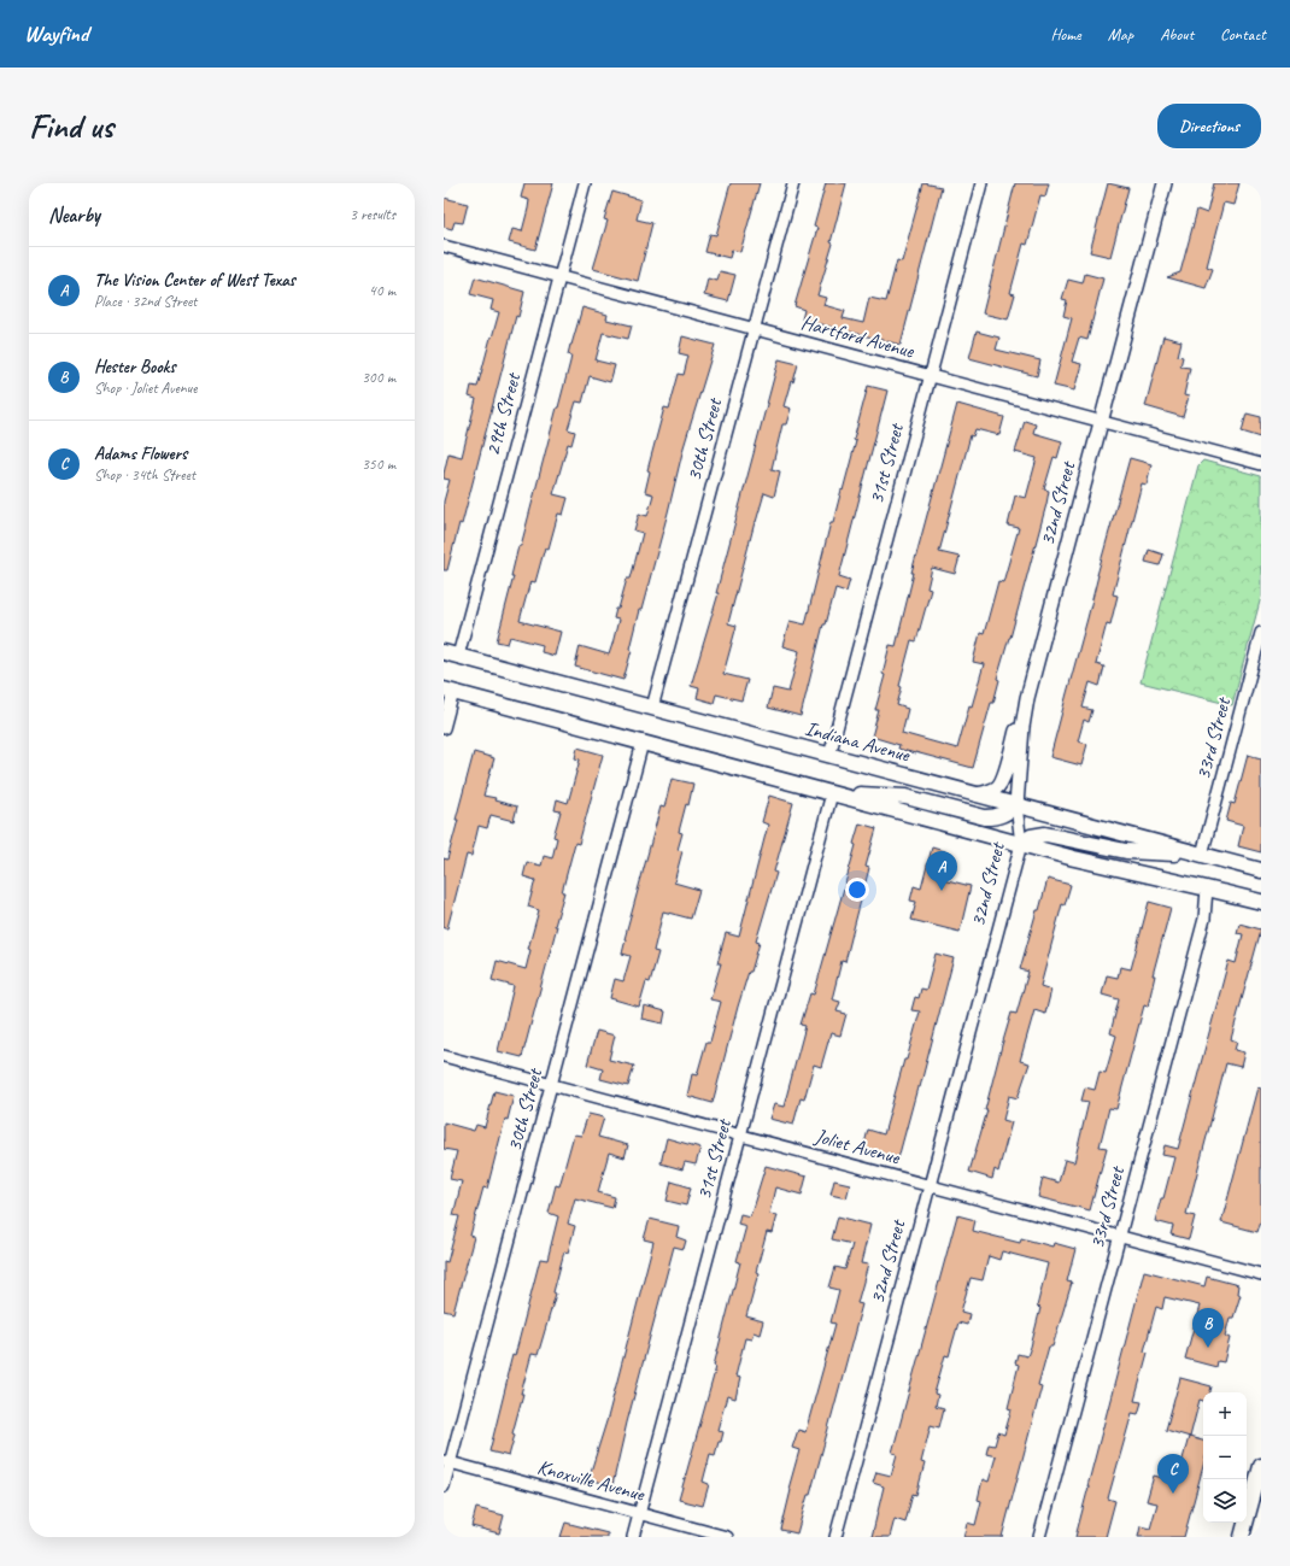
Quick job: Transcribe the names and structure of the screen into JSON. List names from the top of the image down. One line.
{"streets":{"main road":["Indiana Avenue"],"street":["Hartford Avenue","29th Street","30th Street","31st Street","32nd Street","33rd Street","Joliet Avenue","Knoxville Avenue"]},"crossings":[["Hartford Avenue","29th Street"],["Hartford Avenue","30th Street"],["Hartford Avenue","31st Street"],["Hartford Avenue","32nd Street"],["29th Street","Indiana Avenue"],["30th Street","Indiana Avenue"],["30th Street","Joliet Avenue"],["30th Street","Knoxville Avenue"],["31st Street","Indiana Avenue"],["31st Street","Joliet Avenue"],["31st Street","Knoxville Avenue"],["32nd Street","Indiana Avenue"],["32nd Street","Joliet Avenue"],["33rd Street","Indiana Avenue"],["33rd Street","Joliet Avenue"]],"page":{"header":"Wayfind","nav":["Home","Map","About","Contact"],"buttons":"Directions","title":"Find us","heading":["Nearby","3 results"],"list":[{"mark":"A","name":"The Vision Center of West Texas","note":"Place · 32nd Street","value":"40 m"},{"mark":"B","name":"Hester Books","note":"Shop · Joliet Avenue","value":"300 m"},{"mark":"C","name":"Adams Flowers","note":"Shop · 34th Street","value":"350 m"}],"pins":["A","B","C"],"map_buttons":["+","−"]}}
